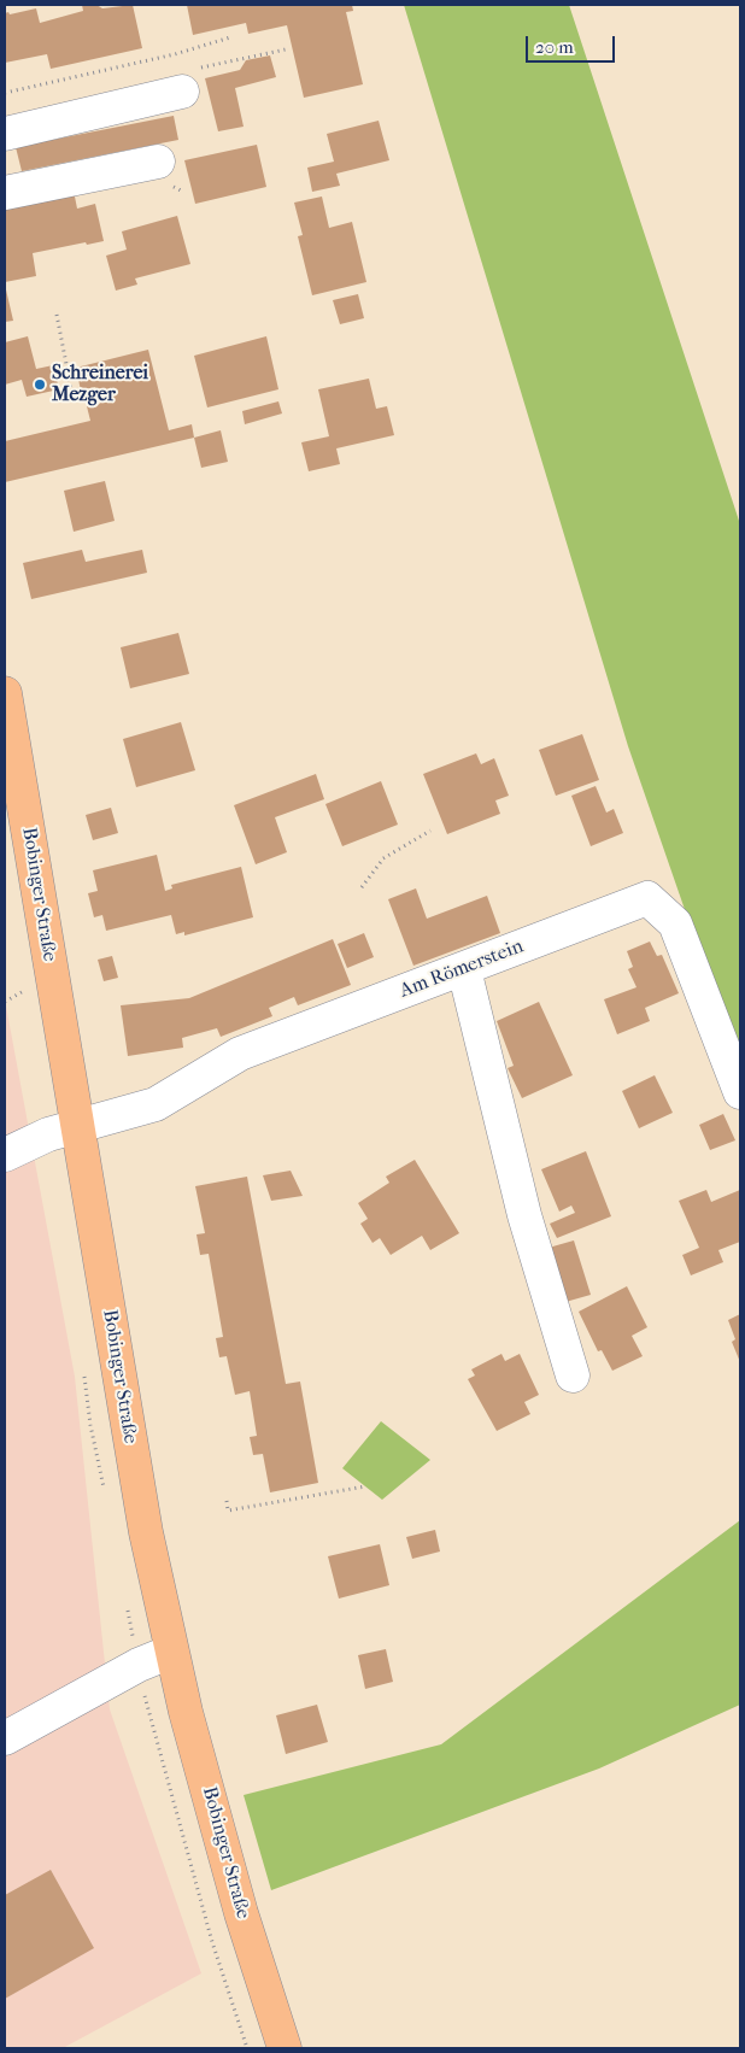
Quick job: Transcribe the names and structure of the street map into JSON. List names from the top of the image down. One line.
{"streets":{"main road":["Bobinger Straße"],"street":["Am Römerstein"]},"crossings":[["Bobinger Straße","Am Römerstein"]],"places":["Schreinerei Mezger"],"scale_bar":"20 m"}
